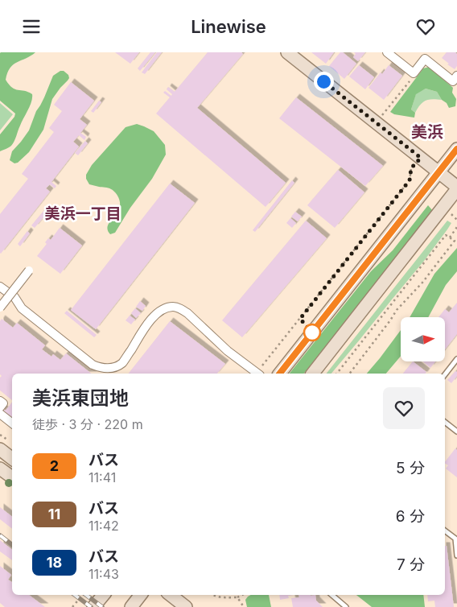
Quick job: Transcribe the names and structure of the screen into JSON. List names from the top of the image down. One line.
{"districts":["美浜","美浜一丁目"],"lines":["bus line 2"],"north":"right","page":{"header":"Linewise","heading":["美浜東団地","徒歩 · 3 分 · 220 m"],"list":[{"mark":"2","name":"バス","note":"11:41","value":"5 分"},{"mark":"11","name":"バス","note":"11:42","value":"6 分"},{"mark":"18","name":"バス","note":"11:43","value":"7 分"}]}}
